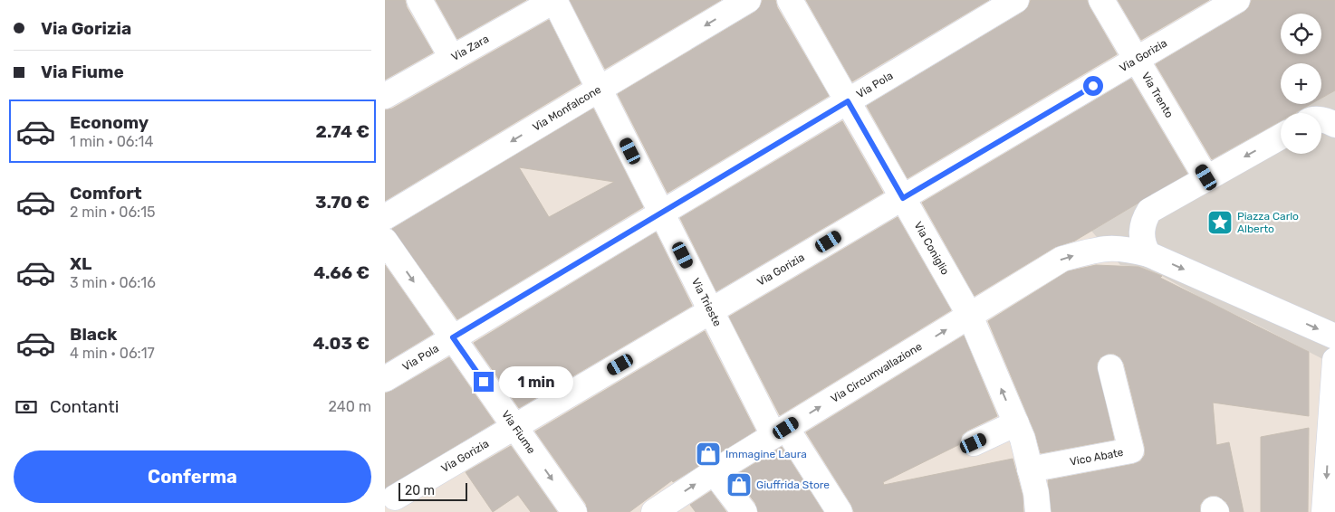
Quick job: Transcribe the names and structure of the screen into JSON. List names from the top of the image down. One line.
{"streets":{"street":["Via Zara","Via Gorizia","Via Pola","Via Trento","Via Monfalcone","Via Coniglio","Via Trieste","Via Circumvallazione","Via Fiume","Vico Abate"]},"crossings":[["Via Zara","Via Trieste"],["Via Gorizia","Via Trento"],["Via Gorizia","Via Coniglio"],["Via Gorizia","Via Trieste"],["Via Gorizia","Via Fiume"],["Via Pola","Via Coniglio"],["Via Pola","Via Trieste"],["Via Pola","Via Fiume"],["Via Monfalcone","Via Trieste"],["Via Coniglio","Via Circumvallazione"],["Via Coniglio","Vico Abate"],["Via Trieste","Via Circumvallazione"]],"one_way":["Via Monfalcone","Via Circumvallazione","Via Fiume"],"places":{"place":["Piazza Carlo Alberto"],"shop":["Immagine Laura","Giuffrida Store"]},"scale_bar":"20 m","page":{"banner":["Via Gorizia","Via Fiume"],"map_buttons":["+","−"],"list":[{"name":"Economy","note":"1 min · 06:14","value":"2.74 €"},{"name":"Comfort","note":"2 min · 06:15","value":"3.70 €"},{"name":"XL","note":"3 min · 06:16","value":"4.66 €"},{"name":"Black","note":"4 min · 06:17","value":"4.03 €"}],"bubble":"1 min","pay":["Contanti","240 m"],"buttons":"Conferma","scale":"20 m"}}
